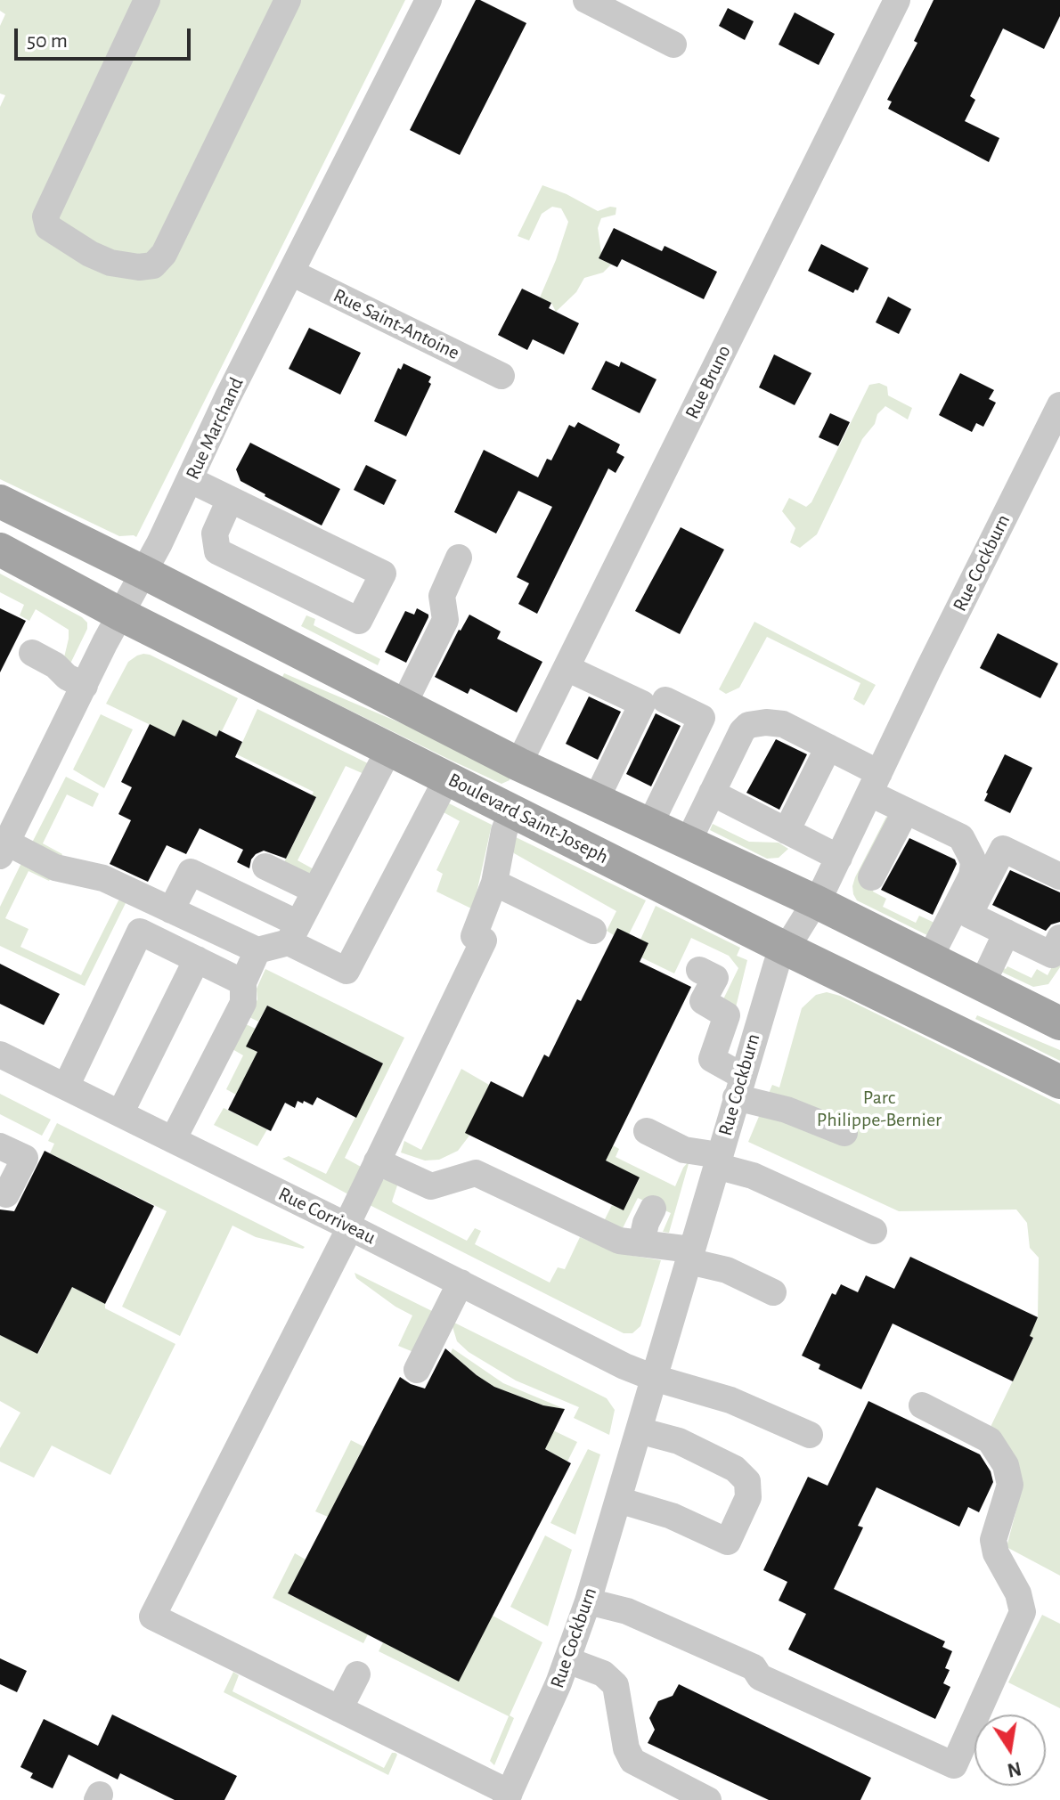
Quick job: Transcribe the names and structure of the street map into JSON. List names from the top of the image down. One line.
{"streets":{"main road":["Boulevard Saint-Joseph"],"street":["Rue Saint-Antoine","Rue Bruno","Rue Marchand","Rue Cockburn","Rue Corriveau"]},"crossings":[["Rue Saint-Antoine","Rue Marchand"],["Rue Marchand","Boulevard Saint-Joseph"],["Rue Cockburn","Boulevard Saint-Joseph"],["Rue Cockburn","Rue Corriveau"]],"parks":["Parc Philippe-Bernier"],"scale_bar":"50 m","north":"bottom"}
